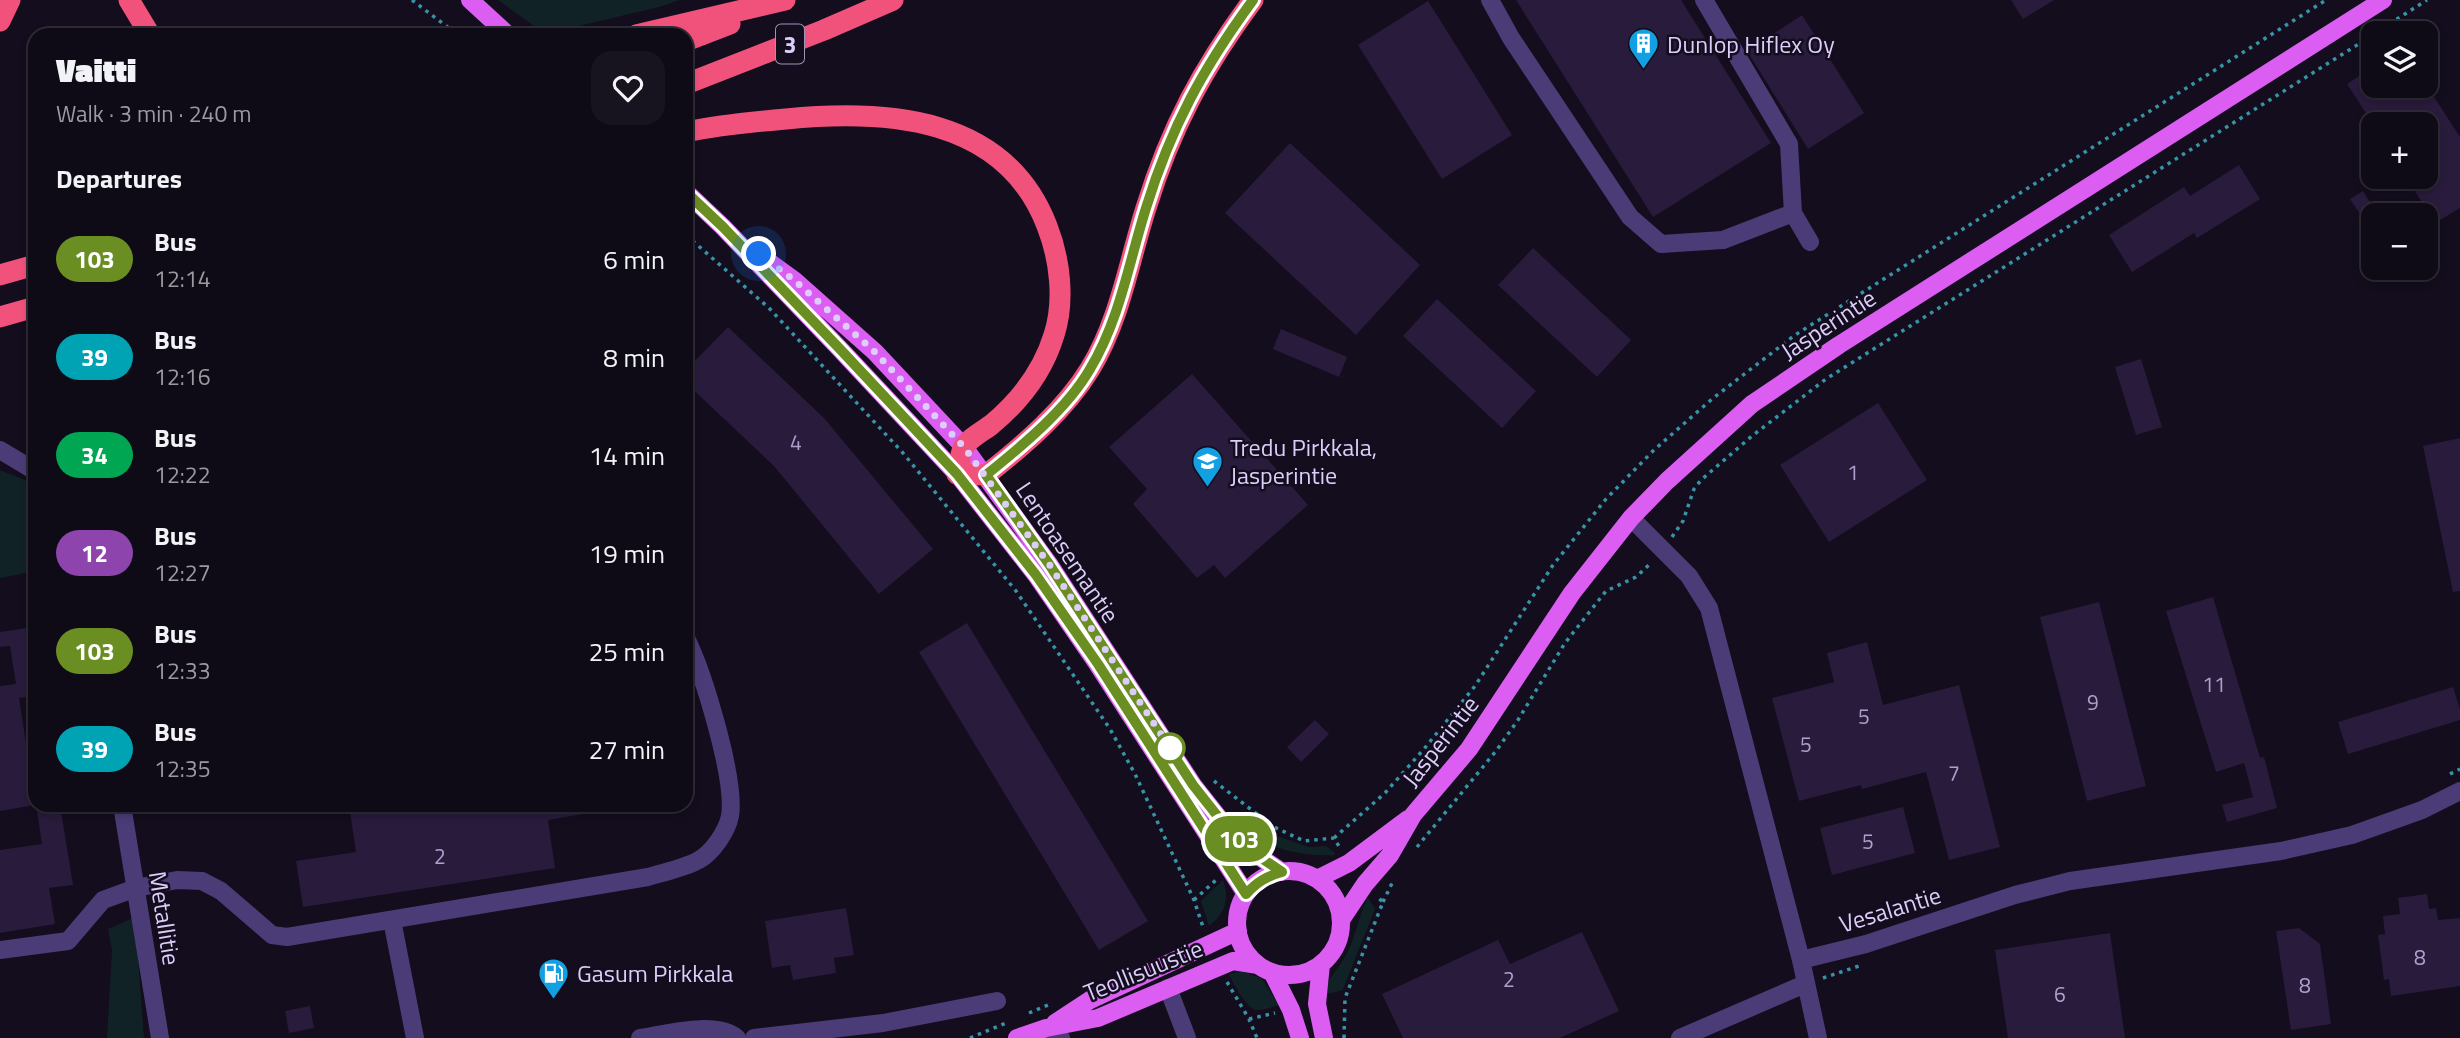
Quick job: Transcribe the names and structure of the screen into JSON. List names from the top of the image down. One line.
{"streets":{"highway":["3"],"main road":["Jasperintie","Lentoasemantie","Teollisuustie"],"street":["Vesalantie","Metallitie"]},"crossings":[["Jasperintie","Lentoasemantie"],["Jasperintie","Teollisuustie"],["Lentoasemantie","Teollisuustie"]],"places":{"building":["Dunlop Hiflex Oy"],"school or university":["Tredu Pirkkala, Jasperintie"],"fuel station":["Gasum Pirkkala"]},"lines":["bus line 103"],"house_numbers":["4","1","11","9","5","5","7","5","2","8","2","8","6"],"page":{"on_map":"103","map_buttons":["+","−"],"heading":[["Vaitti","Walk · 3 min · 240 m"],"Departures"],"list":[{"mark":"103","name":"Bus","note":"12:14","value":"6 min"},{"mark":"39","name":"Bus","note":"12:16","value":"8 min"},{"mark":"34","name":"Bus","note":"12:22","value":"14 min"},{"mark":"12","name":"Bus","note":"12:27","value":"19 min"},{"mark":"103","name":"Bus","note":"12:33","value":"25 min"},{"mark":"39","name":"Bus","note":"12:35","value":"27 min"}]}}
